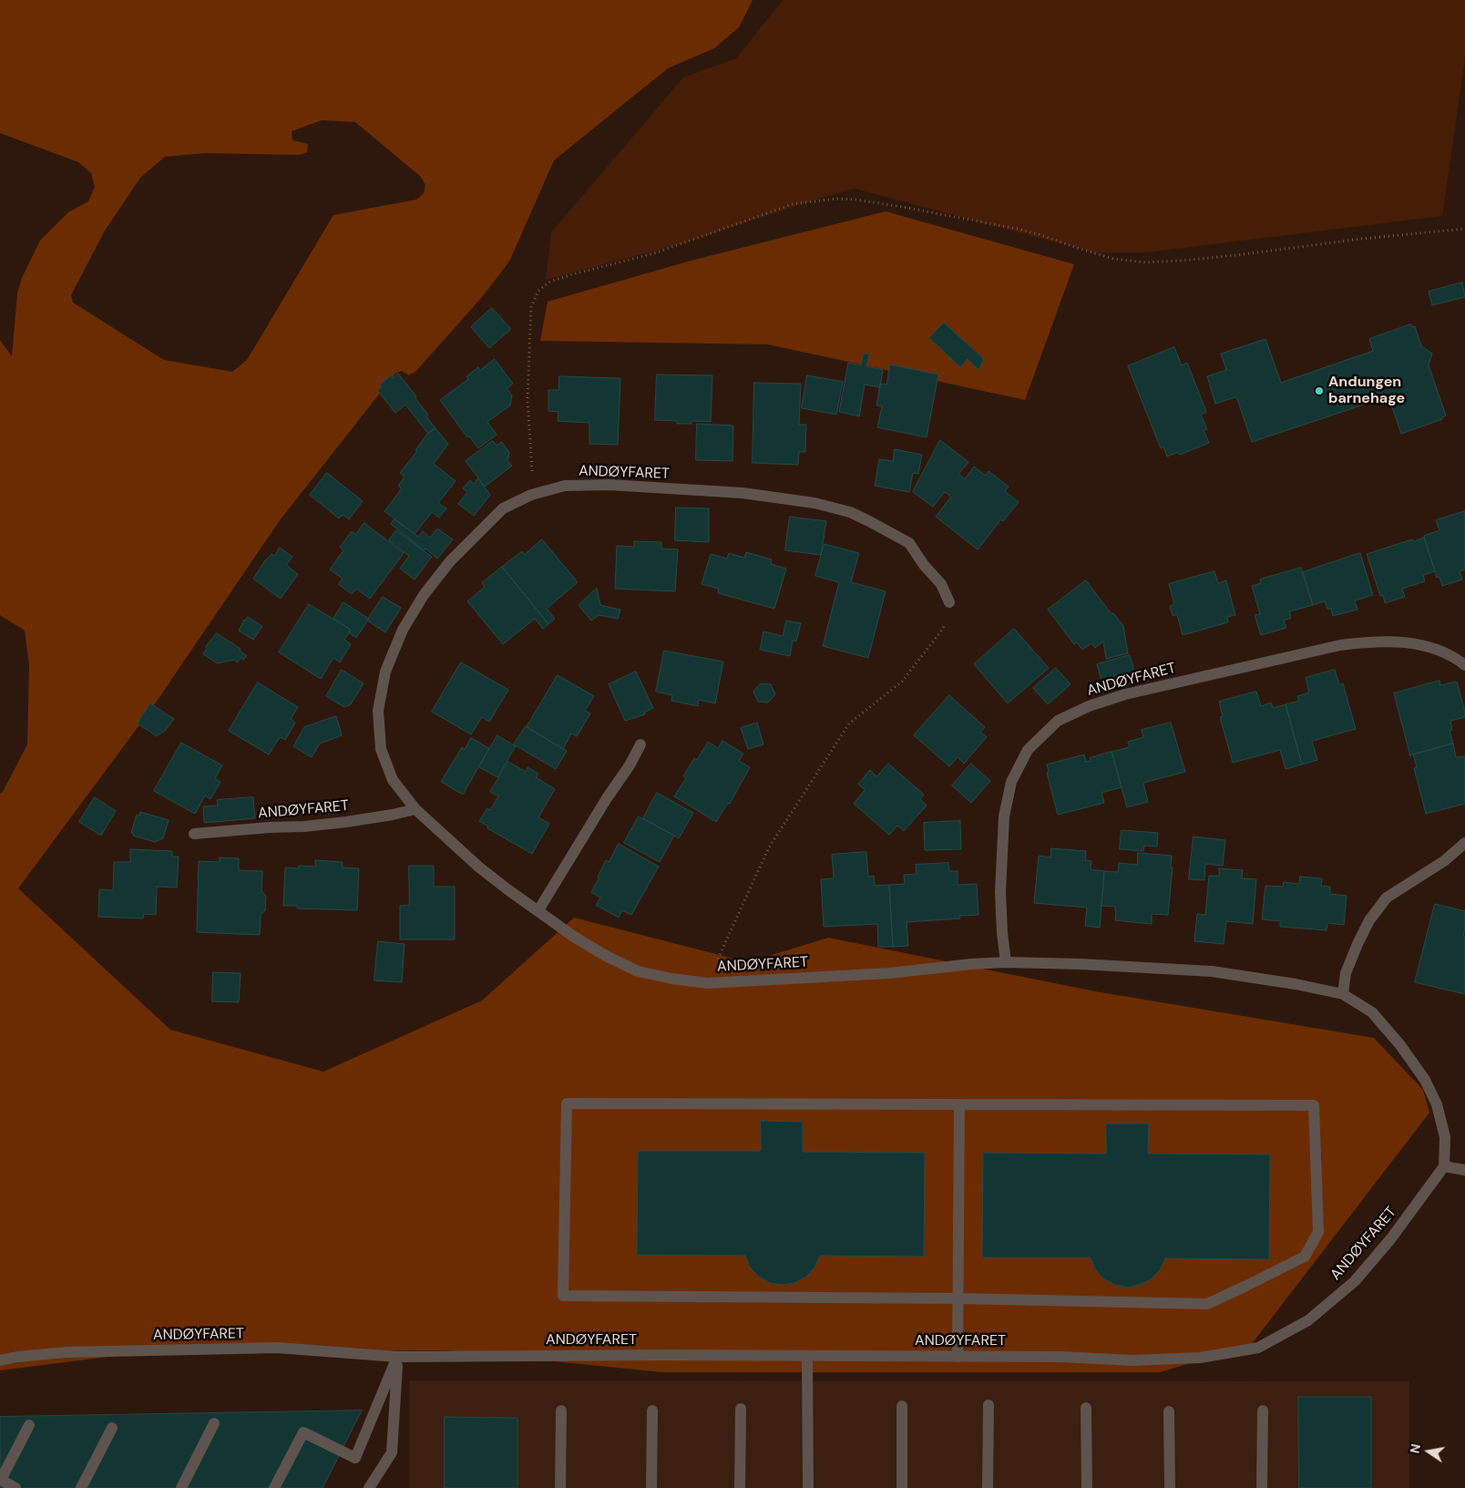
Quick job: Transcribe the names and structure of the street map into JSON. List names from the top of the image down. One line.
{"streets":{"street":["ANDØYFARET"]},"places":["Andungen barnehage"],"north":"left"}
